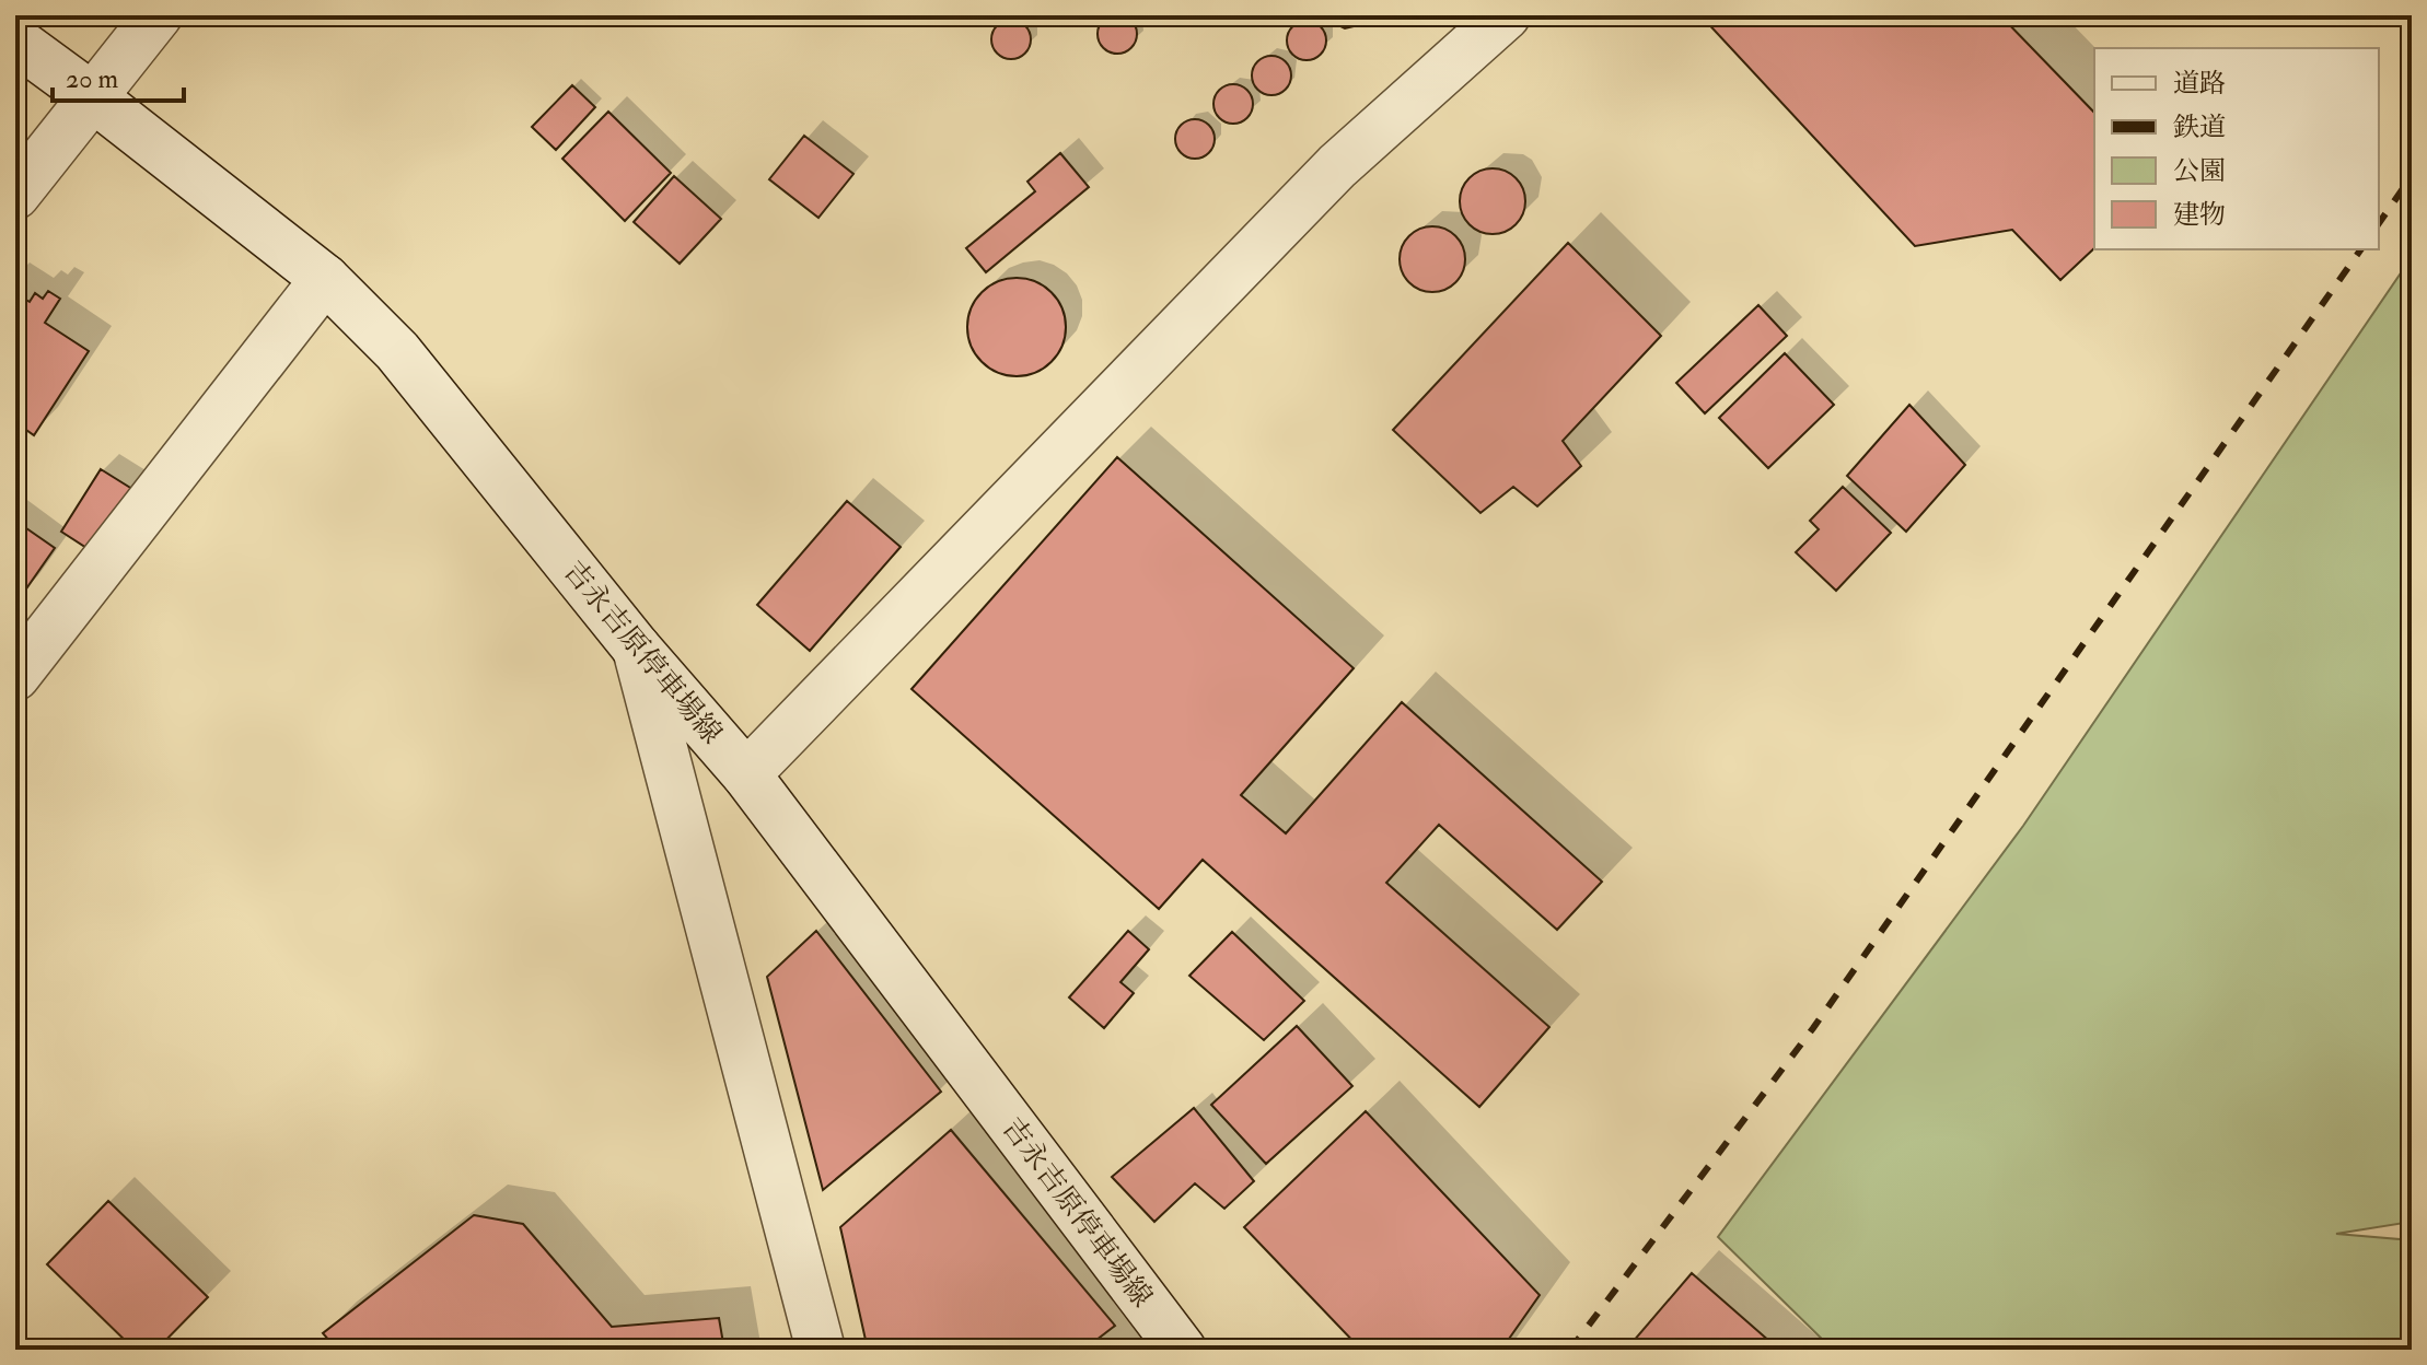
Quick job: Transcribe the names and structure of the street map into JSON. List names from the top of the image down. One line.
{"streets":{"street":["吉永吉原停車場線"]},"legend":["道路","鉄道","公園","建物"],"scale_bar":"20 m"}
